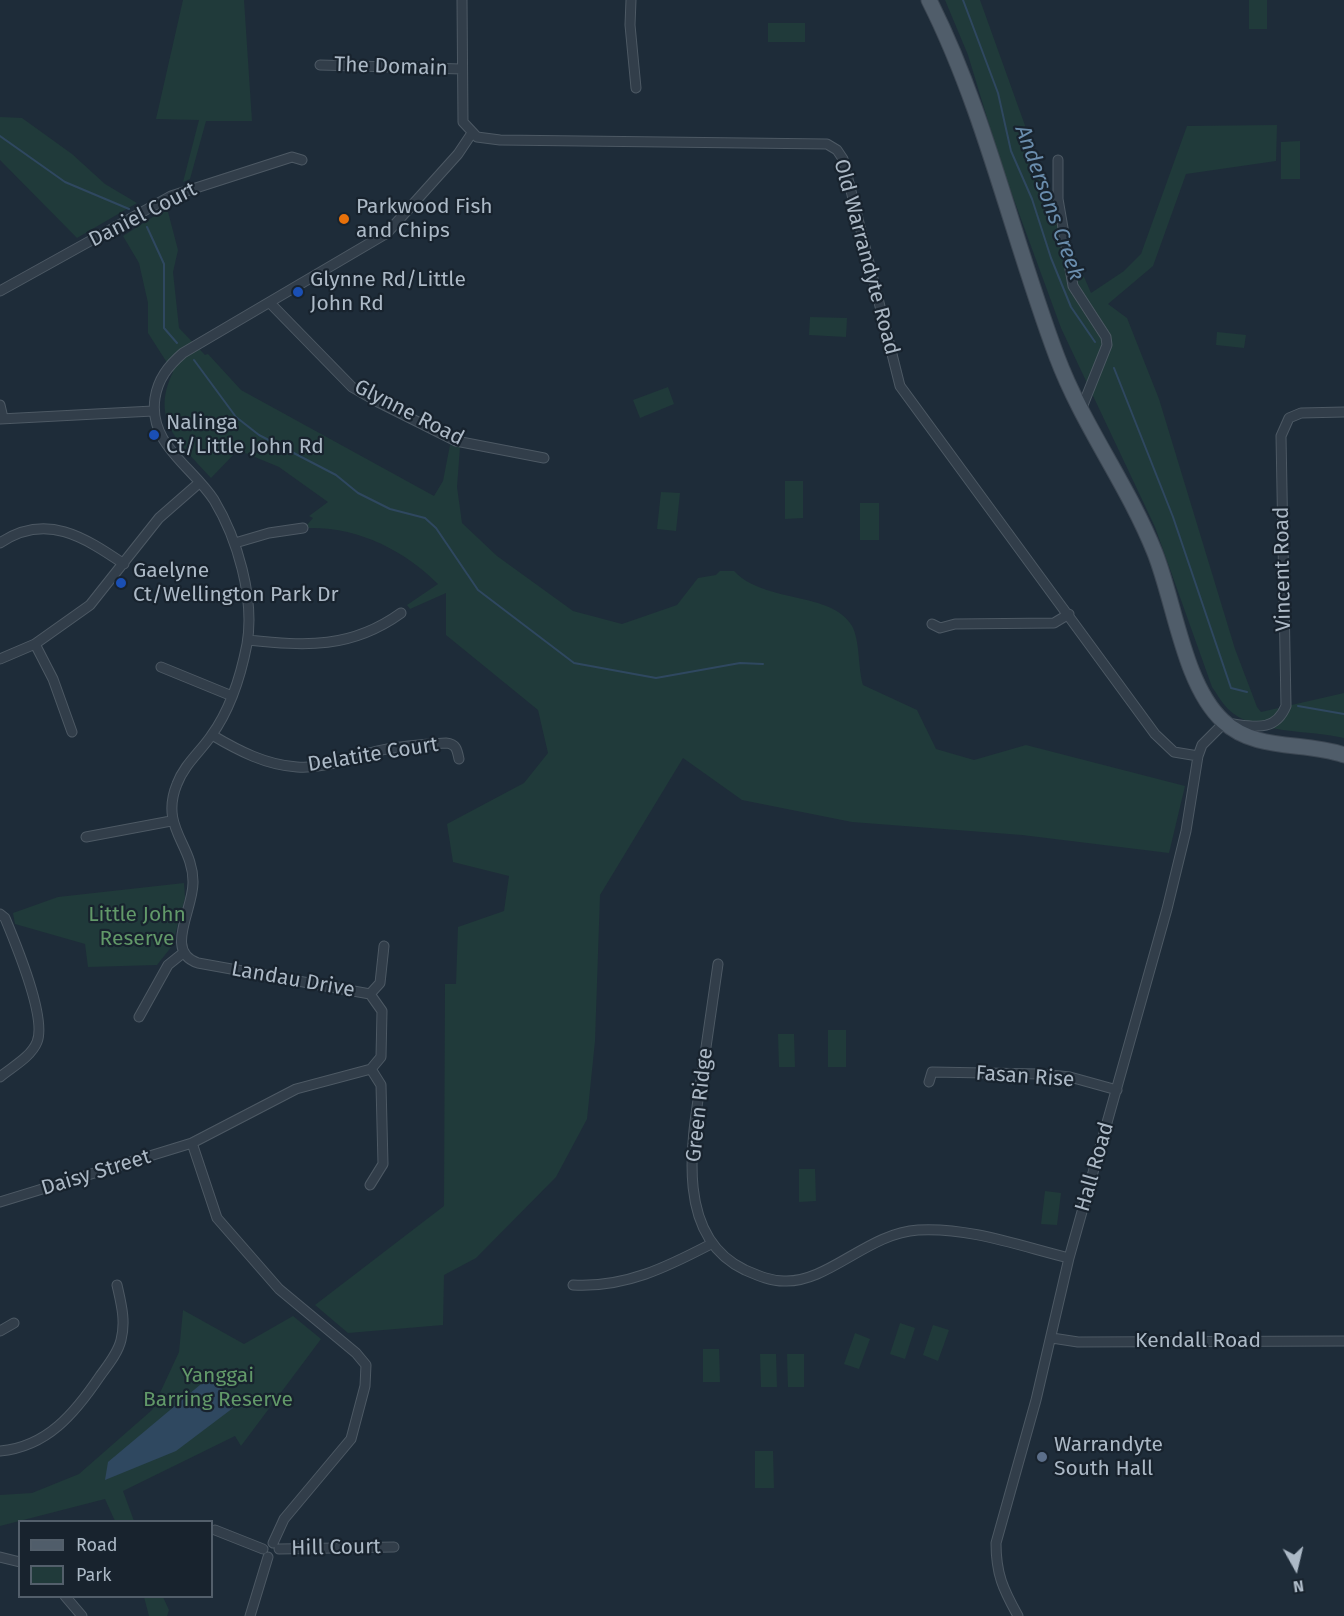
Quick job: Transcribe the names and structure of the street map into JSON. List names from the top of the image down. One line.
{"streets":{"street":["The Domain","Daniel Court","Old Warrandyte Road","Glynne Road","Vincent Road","Delatite Court","Landau Drive","Fasan Rise","Green Ridge","Hall Road","Daisy Street","Kendall Road","Hill Court"]},"crossings":[["Old Warrandyte Road","Hall Road"],["Vincent Road","Hall Road"],["Fasan Rise","Hall Road"],["Hall Road","Kendall Road"]],"water":["Andersons Creek"],"parks":["Little John Reserve","Yanggai Barring Reserve"],"places":["Parkwood Fish and Chips","Glynne Rd/Little John Rd","Nalinga Ct/Little John Rd","Gaelyne Ct/Wellington Park Dr","Warrandyte South Hall"],"legend":["Road","Park"],"north":"bottom"}
